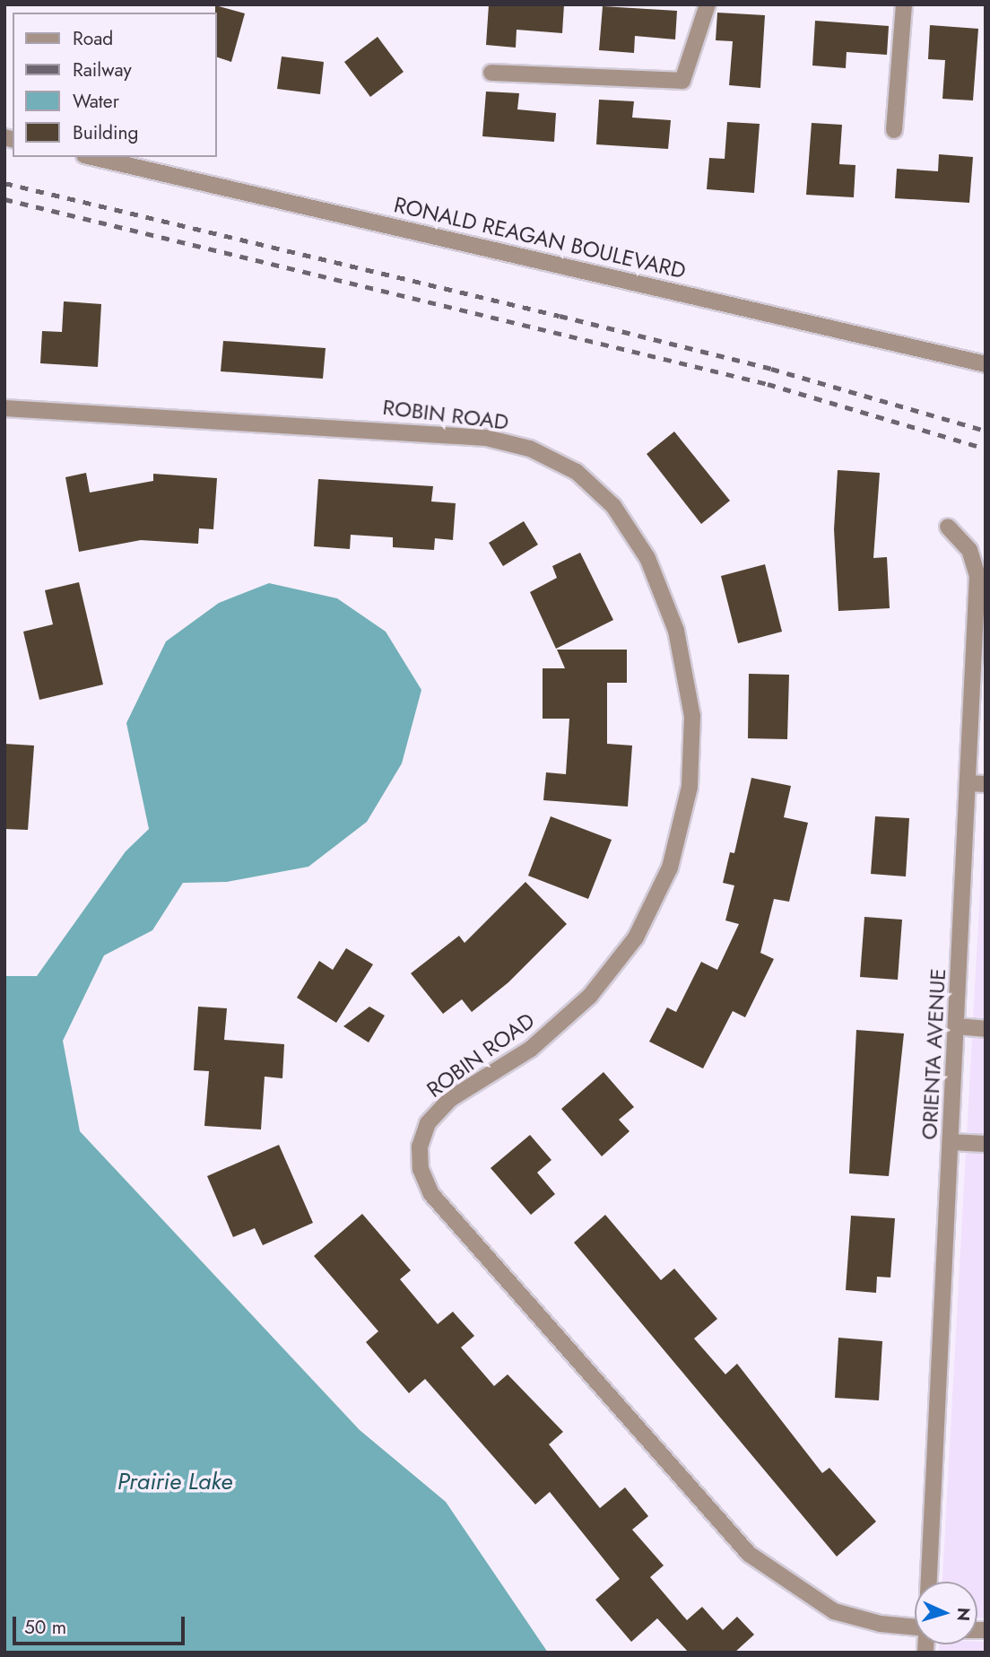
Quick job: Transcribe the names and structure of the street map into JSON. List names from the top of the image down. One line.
{"streets":{"street":["RONALD REAGAN BOULEVARD","ROBIN ROAD","ORIENTA AVENUE"]},"water":["Prairie Lake"],"legend":["Road","Railway","Water","Building"],"scale_bar":"50 m","north":"right"}
